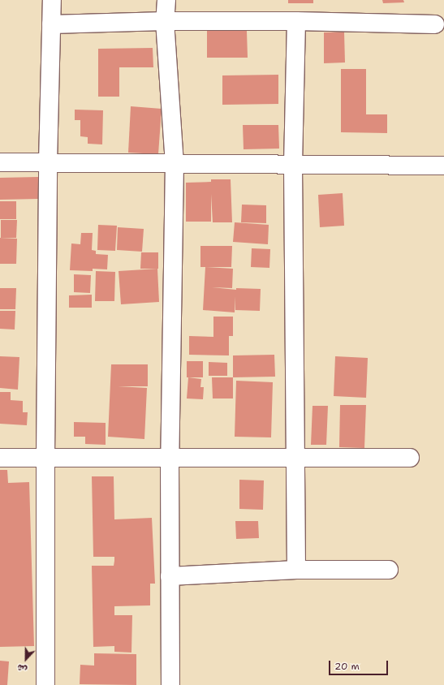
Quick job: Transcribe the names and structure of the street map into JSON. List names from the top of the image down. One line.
{"scale_bar":"20 m","north":"bottom"}
